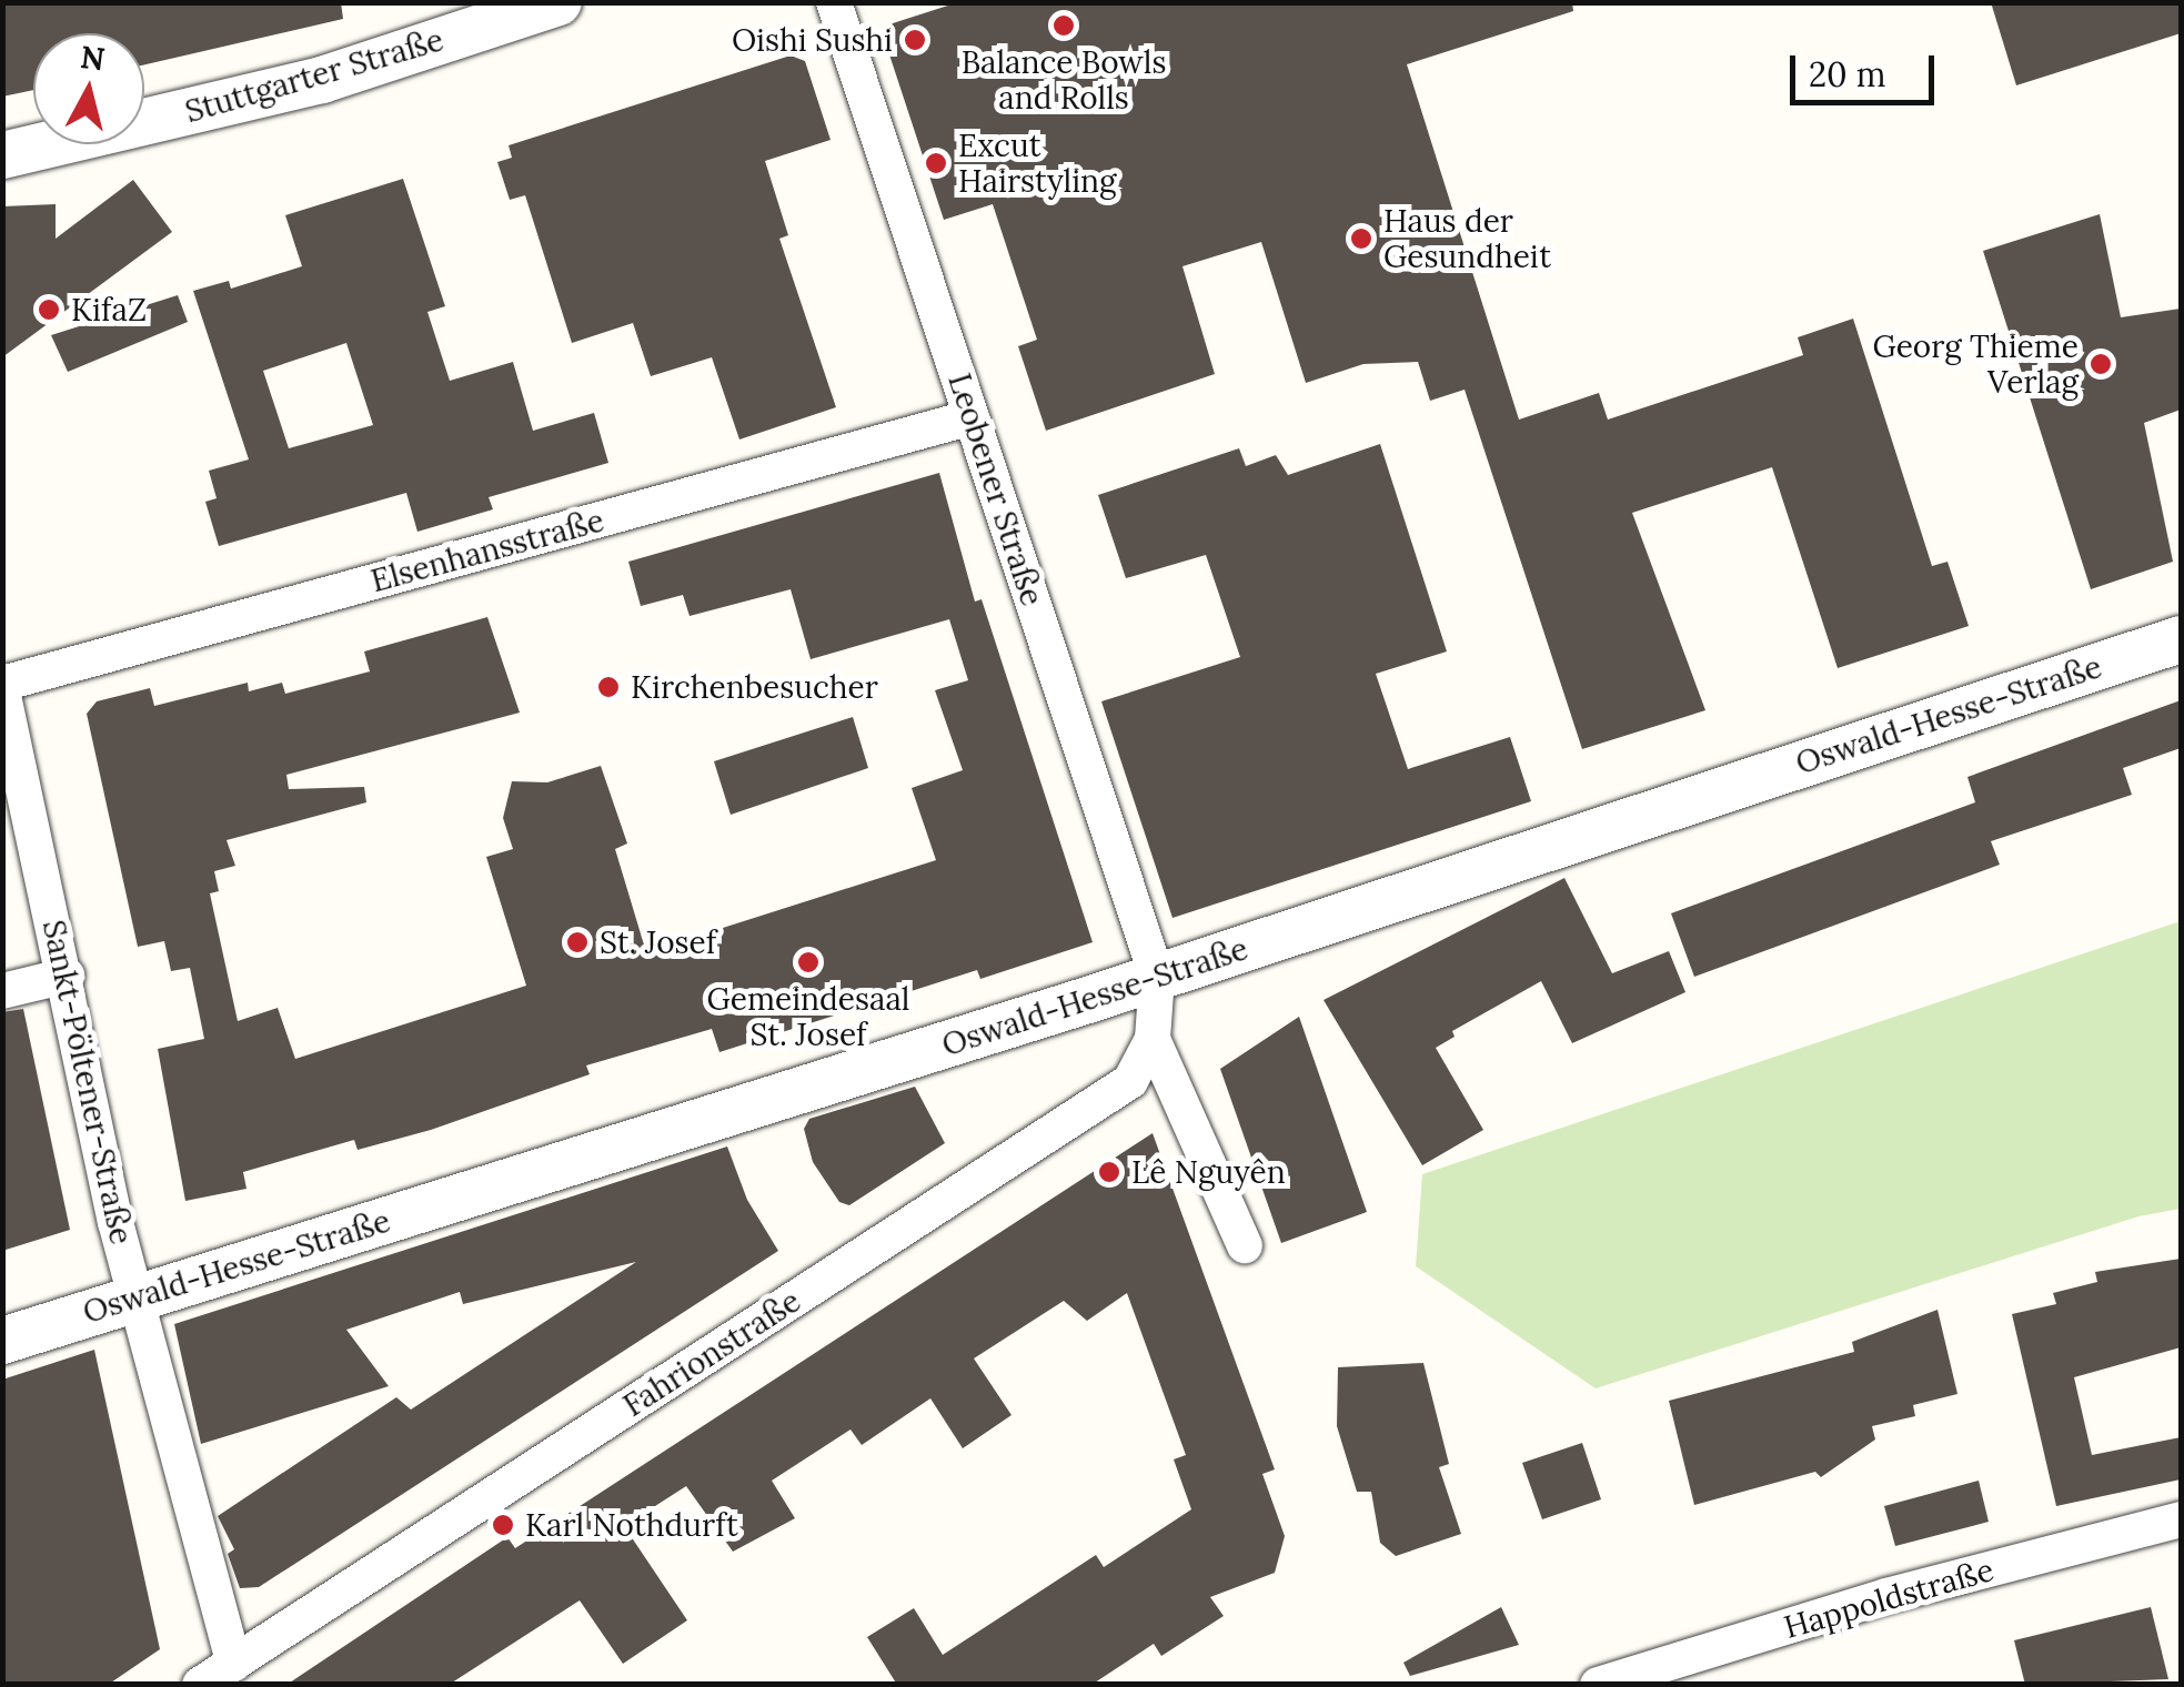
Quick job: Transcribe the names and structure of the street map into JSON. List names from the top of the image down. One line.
{"streets":{"street":["Stuttgarter Straße","Leobener Straße","Elsenhansstraße","Oswald-Hesse-Straße","Sankt-Pöltener-Straße","Fahrionstraße","Happoldstraße"]},"crossings":[["Leobener Straße","Elsenhansstraße"],["Leobener Straße","Oswald-Hesse-Straße"],["Leobener Straße","Fahrionstraße"],["Elsenhansstraße","Sankt-Pöltener-Straße"],["Oswald-Hesse-Straße","Sankt-Pöltener-Straße"],["Oswald-Hesse-Straße","Fahrionstraße"],["Sankt-Pöltener-Straße","Fahrionstraße"]],"places":["Balance Bowls and Rolls","Oishi Sushi","Excut Hairstyling","Haus der Gesundheit","KifaZ","Georg Thieme Verlag","Kirchenbesucher","St. Josef","Gemeindesaal St. Josef","Lê Nguyên","Karl Nothdurft"],"scale_bar":"20 m","north":"top"}
